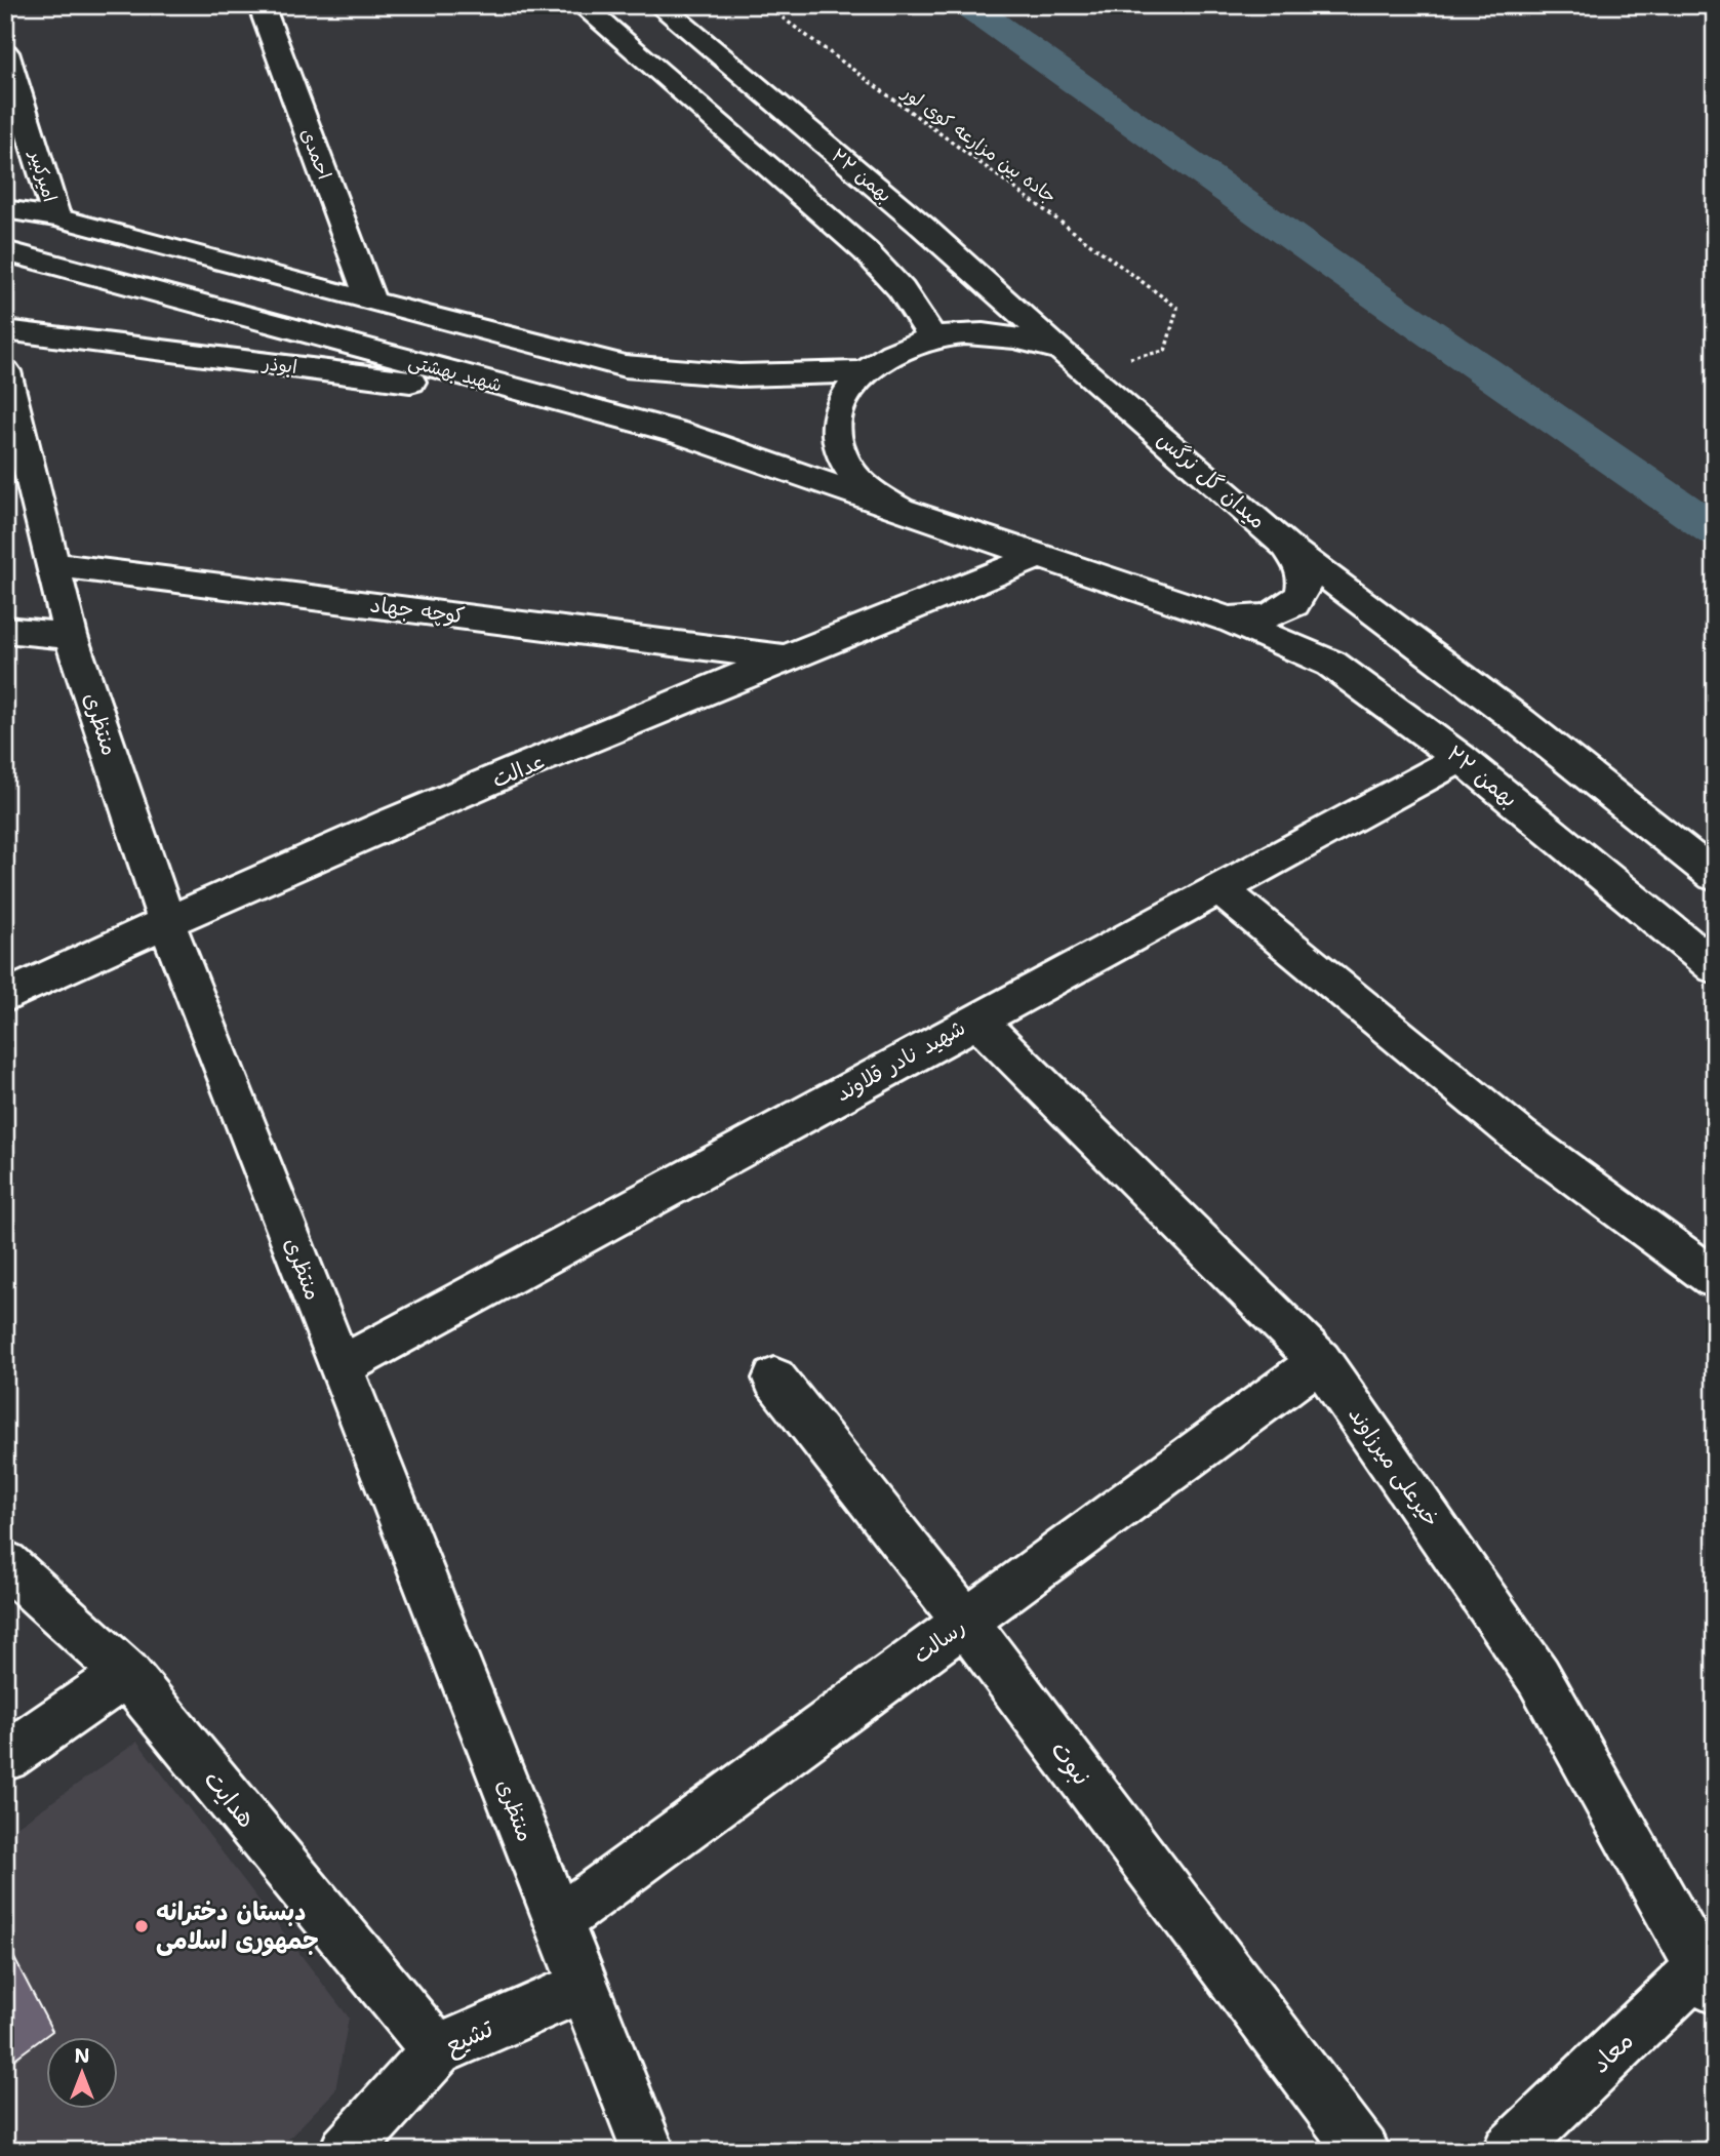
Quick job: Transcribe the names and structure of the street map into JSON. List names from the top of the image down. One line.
{"streets":{"street":["احمدی","۲۲ بهمن","امیرکبیر","ابوذر","شهید بهشتی","میدان گل نرگس","کوچه جهاد","منتظری","عدالت","شهید نادر قلاوند","خیرعلی میرزاوند","رسالت","نبوت","هدایت","تشیع","معاد"],"path":["جاده بین مزارعه کوی لور"]},"crossings":[["جاده بین مزارعه کوی لور","۲۲ بهمن"],["جاده بین مزارعه کوی لور","میدان گل نرگس"],["۲۲ بهمن","میدان گل نرگس"],["۲۲ بهمن","شهید نادر قلاوند"],["ابوذر","شهید بهشتی"],["شهید بهشتی","میدان گل نرگس"],["میدان گل نرگس","عدالت"],["کوچه جهاد","منتظری"],["کوچه جهاد","عدالت"],["منتظری","عدالت"],["منتظری","شهید نادر قلاوند"],["منتظری","رسالت"],["منتظری","تشیع"],["شهید نادر قلاوند","خیرعلی میرزاوند"],["خیرعلی میرزاوند","رسالت"],["خیرعلی میرزاوند","معاد"],["رسالت","نبوت"],["هدایت","تشیع"]],"places":["دبستان دخترانه جمهوری اسلامی"],"north":"top"}
